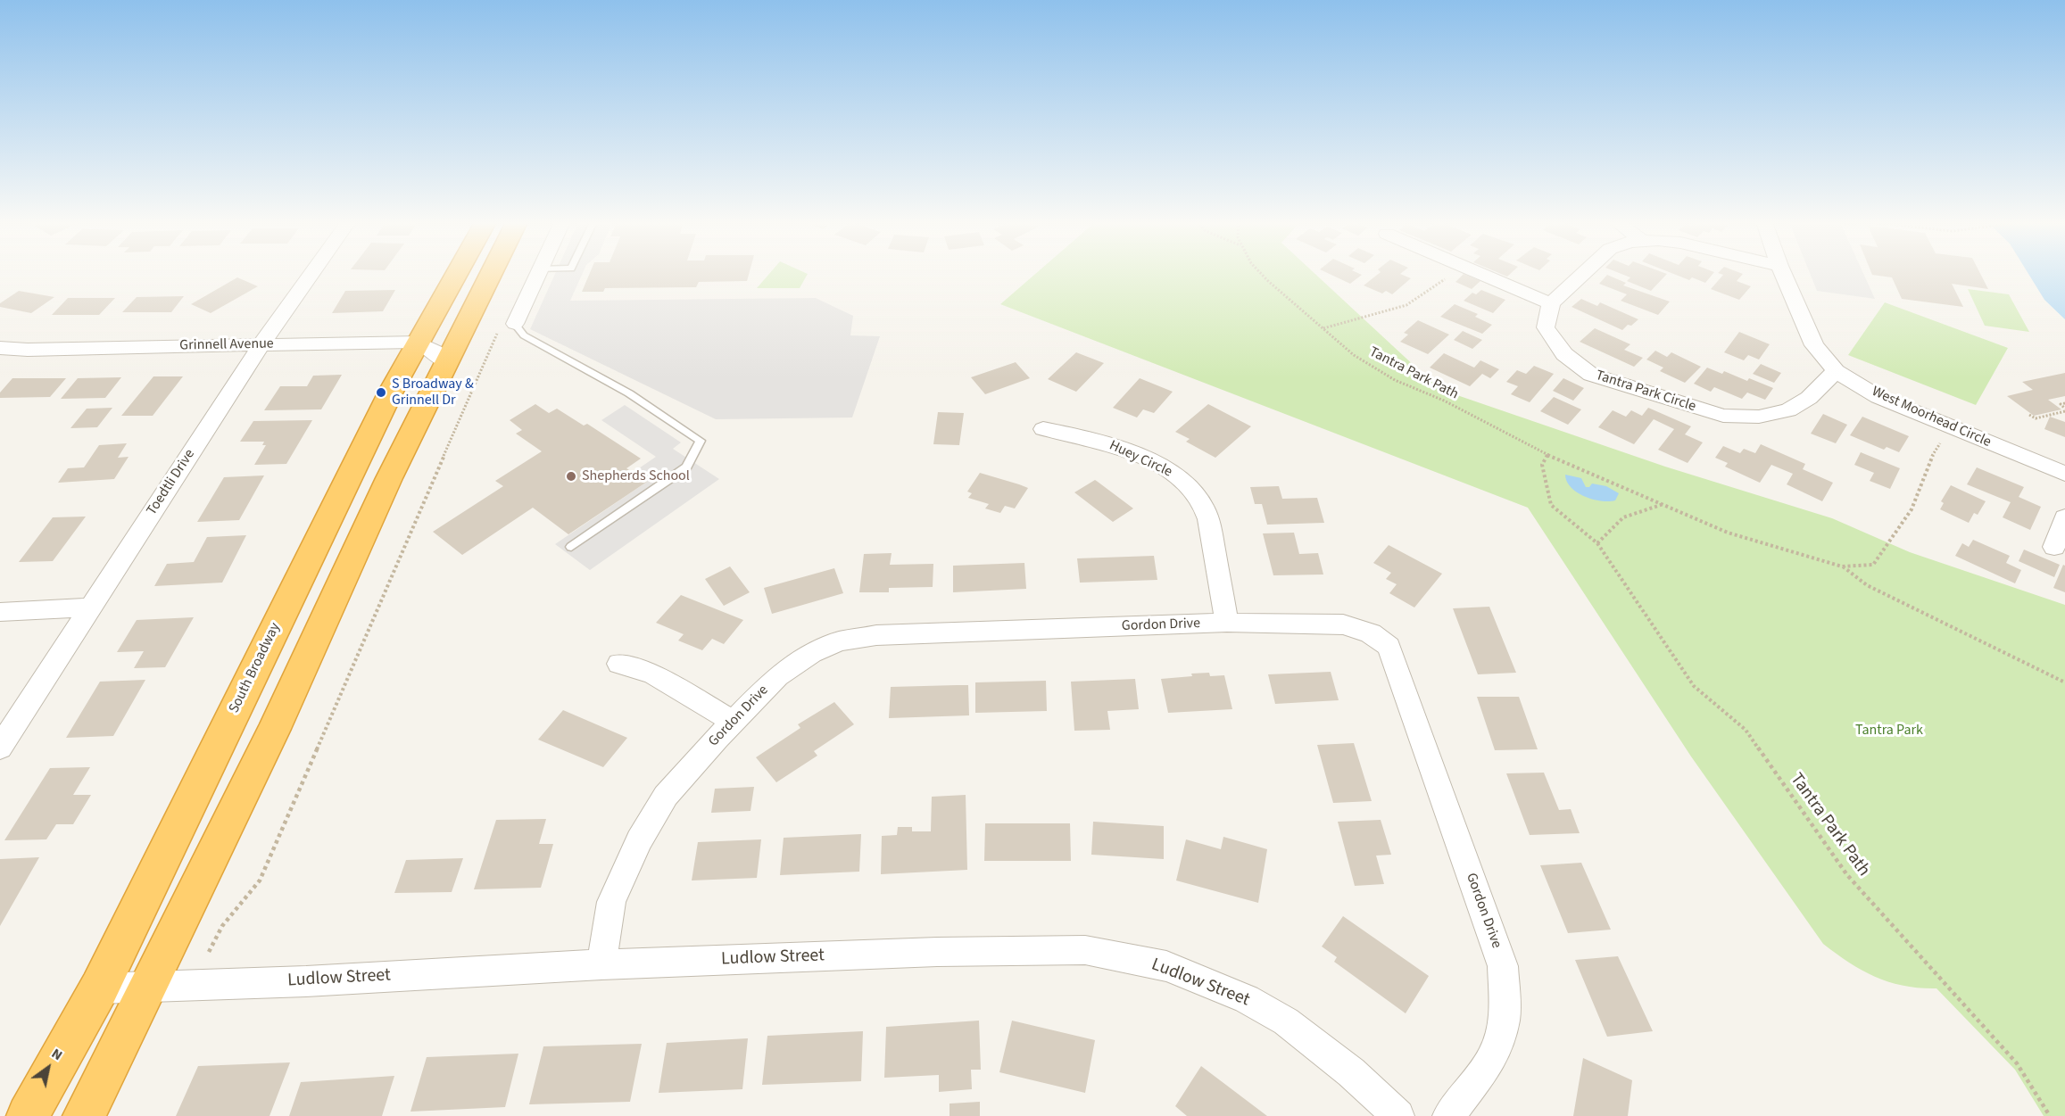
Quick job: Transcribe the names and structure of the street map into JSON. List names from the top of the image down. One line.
{"streets":{"highway":["South Broadway"],"street":["Grinnell Avenue","Tantra Park Circle","West Moorhead Circle","Huey Circle","Toedtli Drive","Gordon Drive","Ludlow Street"],"path":["Tantra Park Path"]},"crossings":[["Grinnell Avenue","Toedtli Drive"],["Grinnell Avenue","South Broadway"],["Tantra Park Path","West Moorhead Circle"],["Tantra Park Circle","West Moorhead Circle"],["Huey Circle","Gordon Drive"],["Gordon Drive","Ludlow Street"],["South Broadway","Ludlow Street"]],"parks":["Tantra Park"],"places":["S Broadway & Grinnell Dr","Shepherds School"],"north":"top right"}
